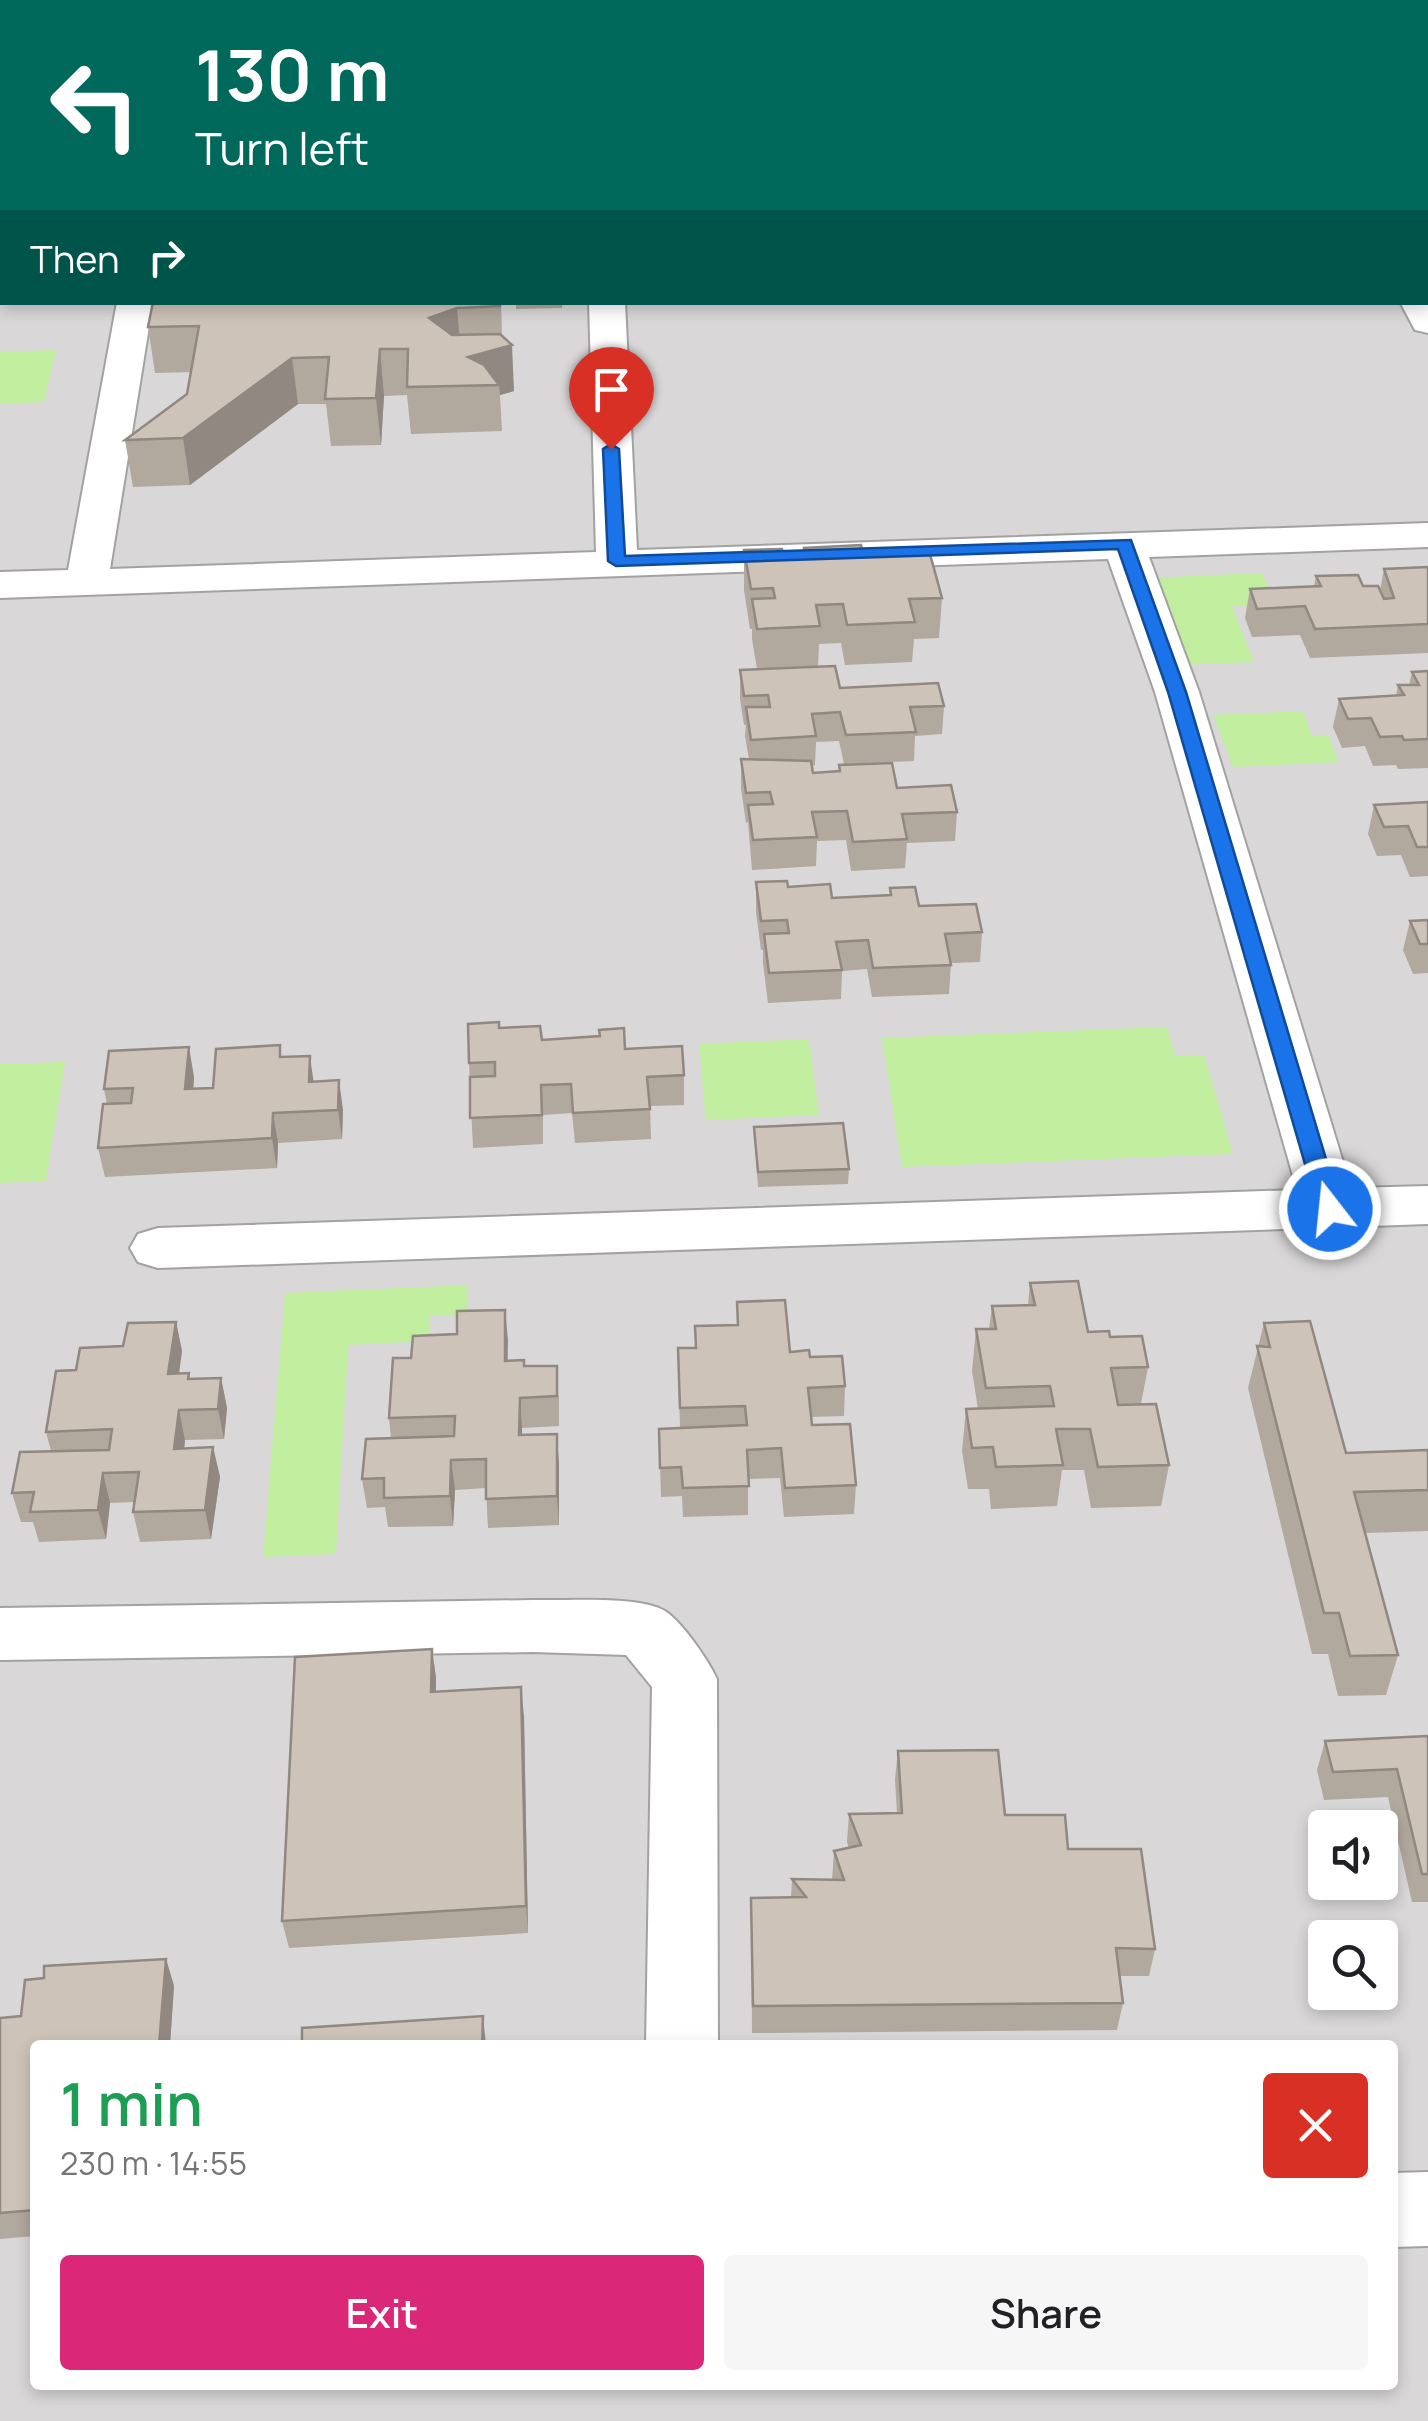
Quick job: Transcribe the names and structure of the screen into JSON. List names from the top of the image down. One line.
{"page":{"turn":["130 m","Turn left"],"then":"Then","heading":["1 min","230 m · 14:55"],"buttons":["Exit","Share"]}}
